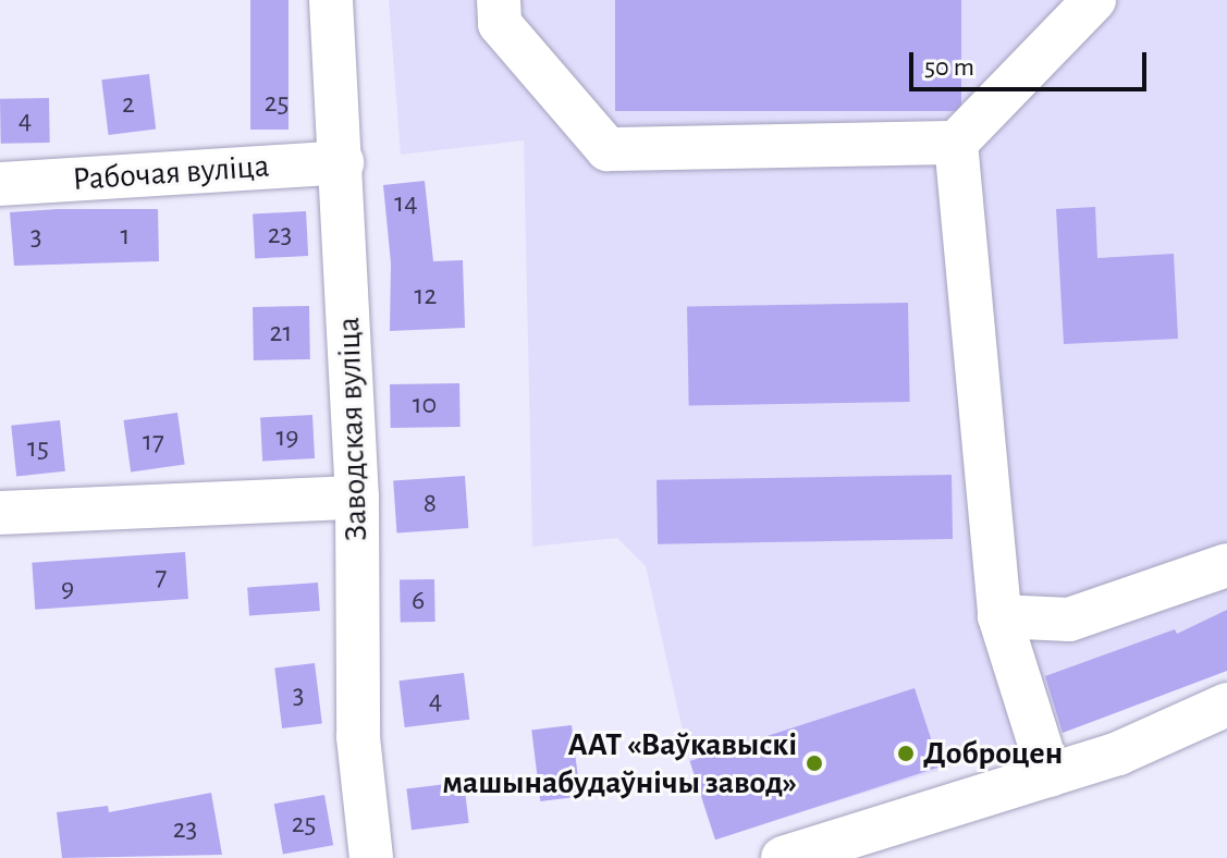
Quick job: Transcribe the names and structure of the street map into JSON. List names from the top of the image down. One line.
{"streets":{"street":["Рабочая вуліца","Заводская вуліца"]},"crossings":[["Рабочая вуліца","Заводская вуліца"]],"places":["Доброцен","ААТ «Ваўкавыскі машынабудаўнічы завод»"],"house_numbers":["25","2","4","14","23","1","3","12","21","10","19","17","15","8","7","9","6","3","4","25","23"],"scale_bar":"50 m"}
